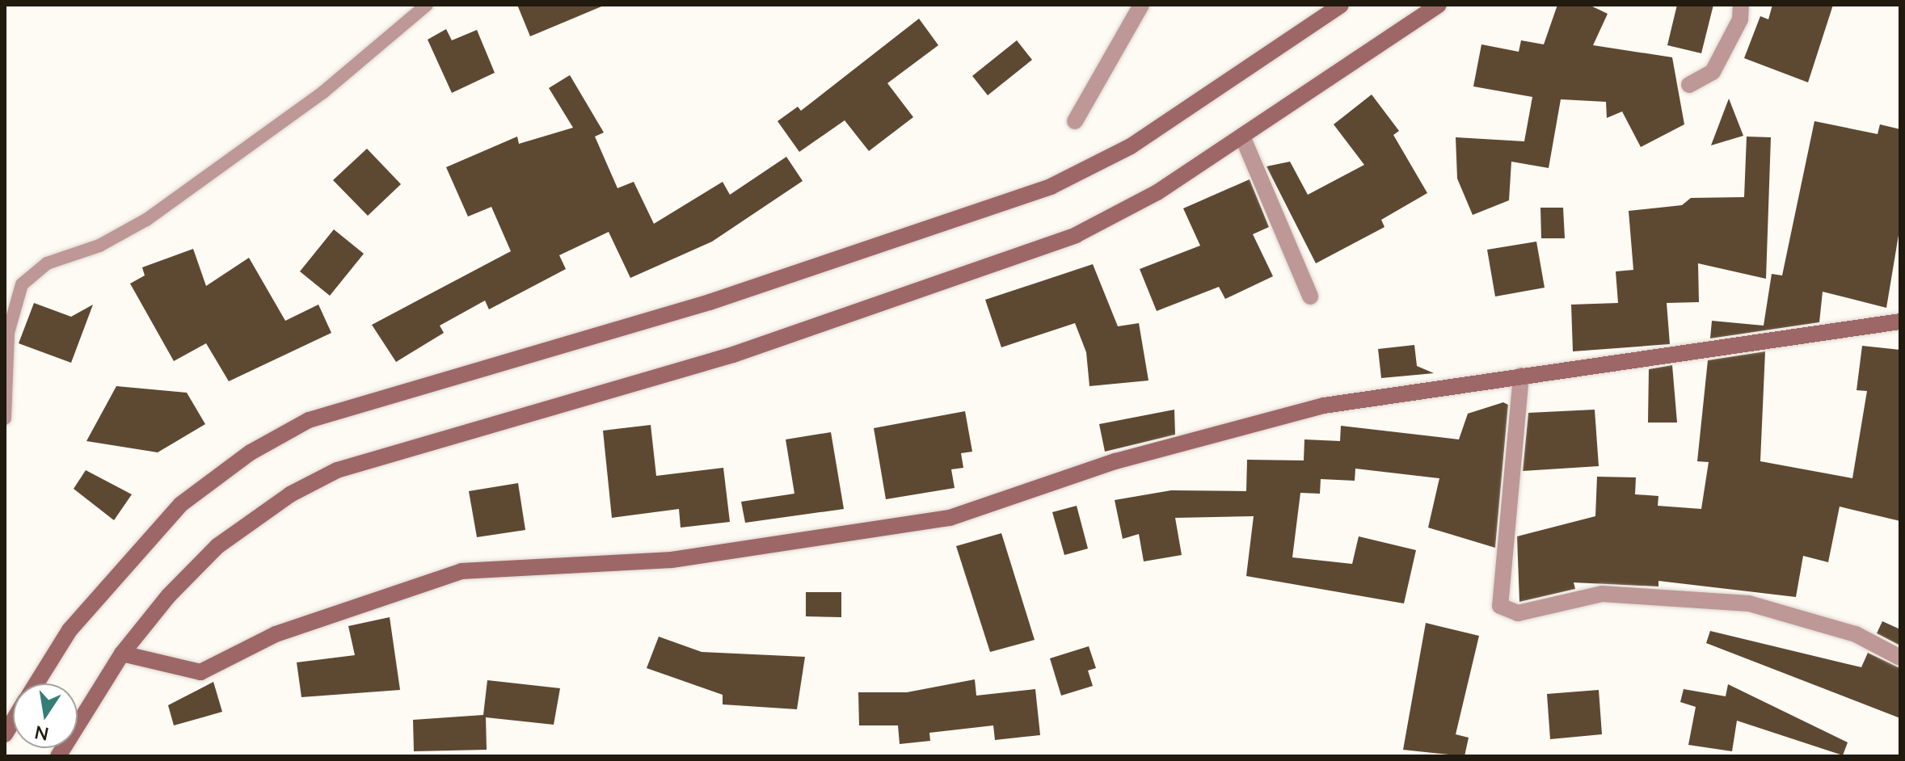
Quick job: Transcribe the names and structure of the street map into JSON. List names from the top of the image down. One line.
{"north":"bottom"}
